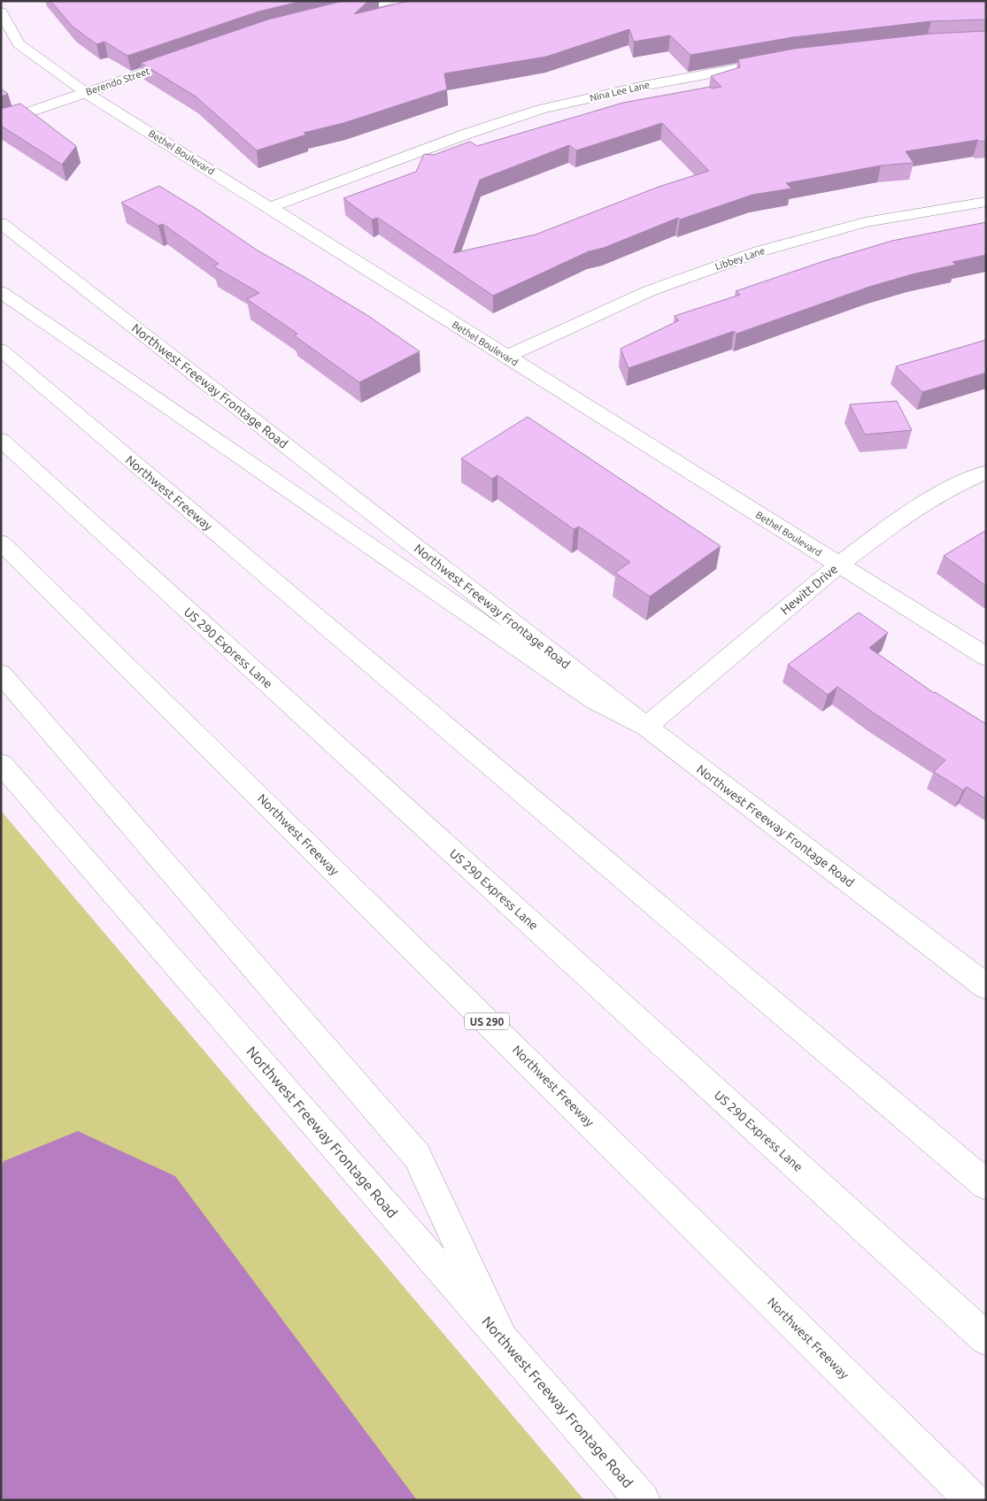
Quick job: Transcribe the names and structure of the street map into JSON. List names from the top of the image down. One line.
{"streets":{"main road":["Berendo Street","Nina Lee Lane","Bethel Boulevard","Libbey Lane","Northwest Freeway Frontage Road","Northwest Freeway","Hewitt Drive","US 290 Express Lane","US 290"]},"crossings":[["Berendo Street","Bethel Boulevard"],["Nina Lee Lane","Bethel Boulevard"],["Bethel Boulevard","Libbey Lane"],["Bethel Boulevard","Hewitt Drive"],["Northwest Freeway Frontage Road","Hewitt Drive"]]}
